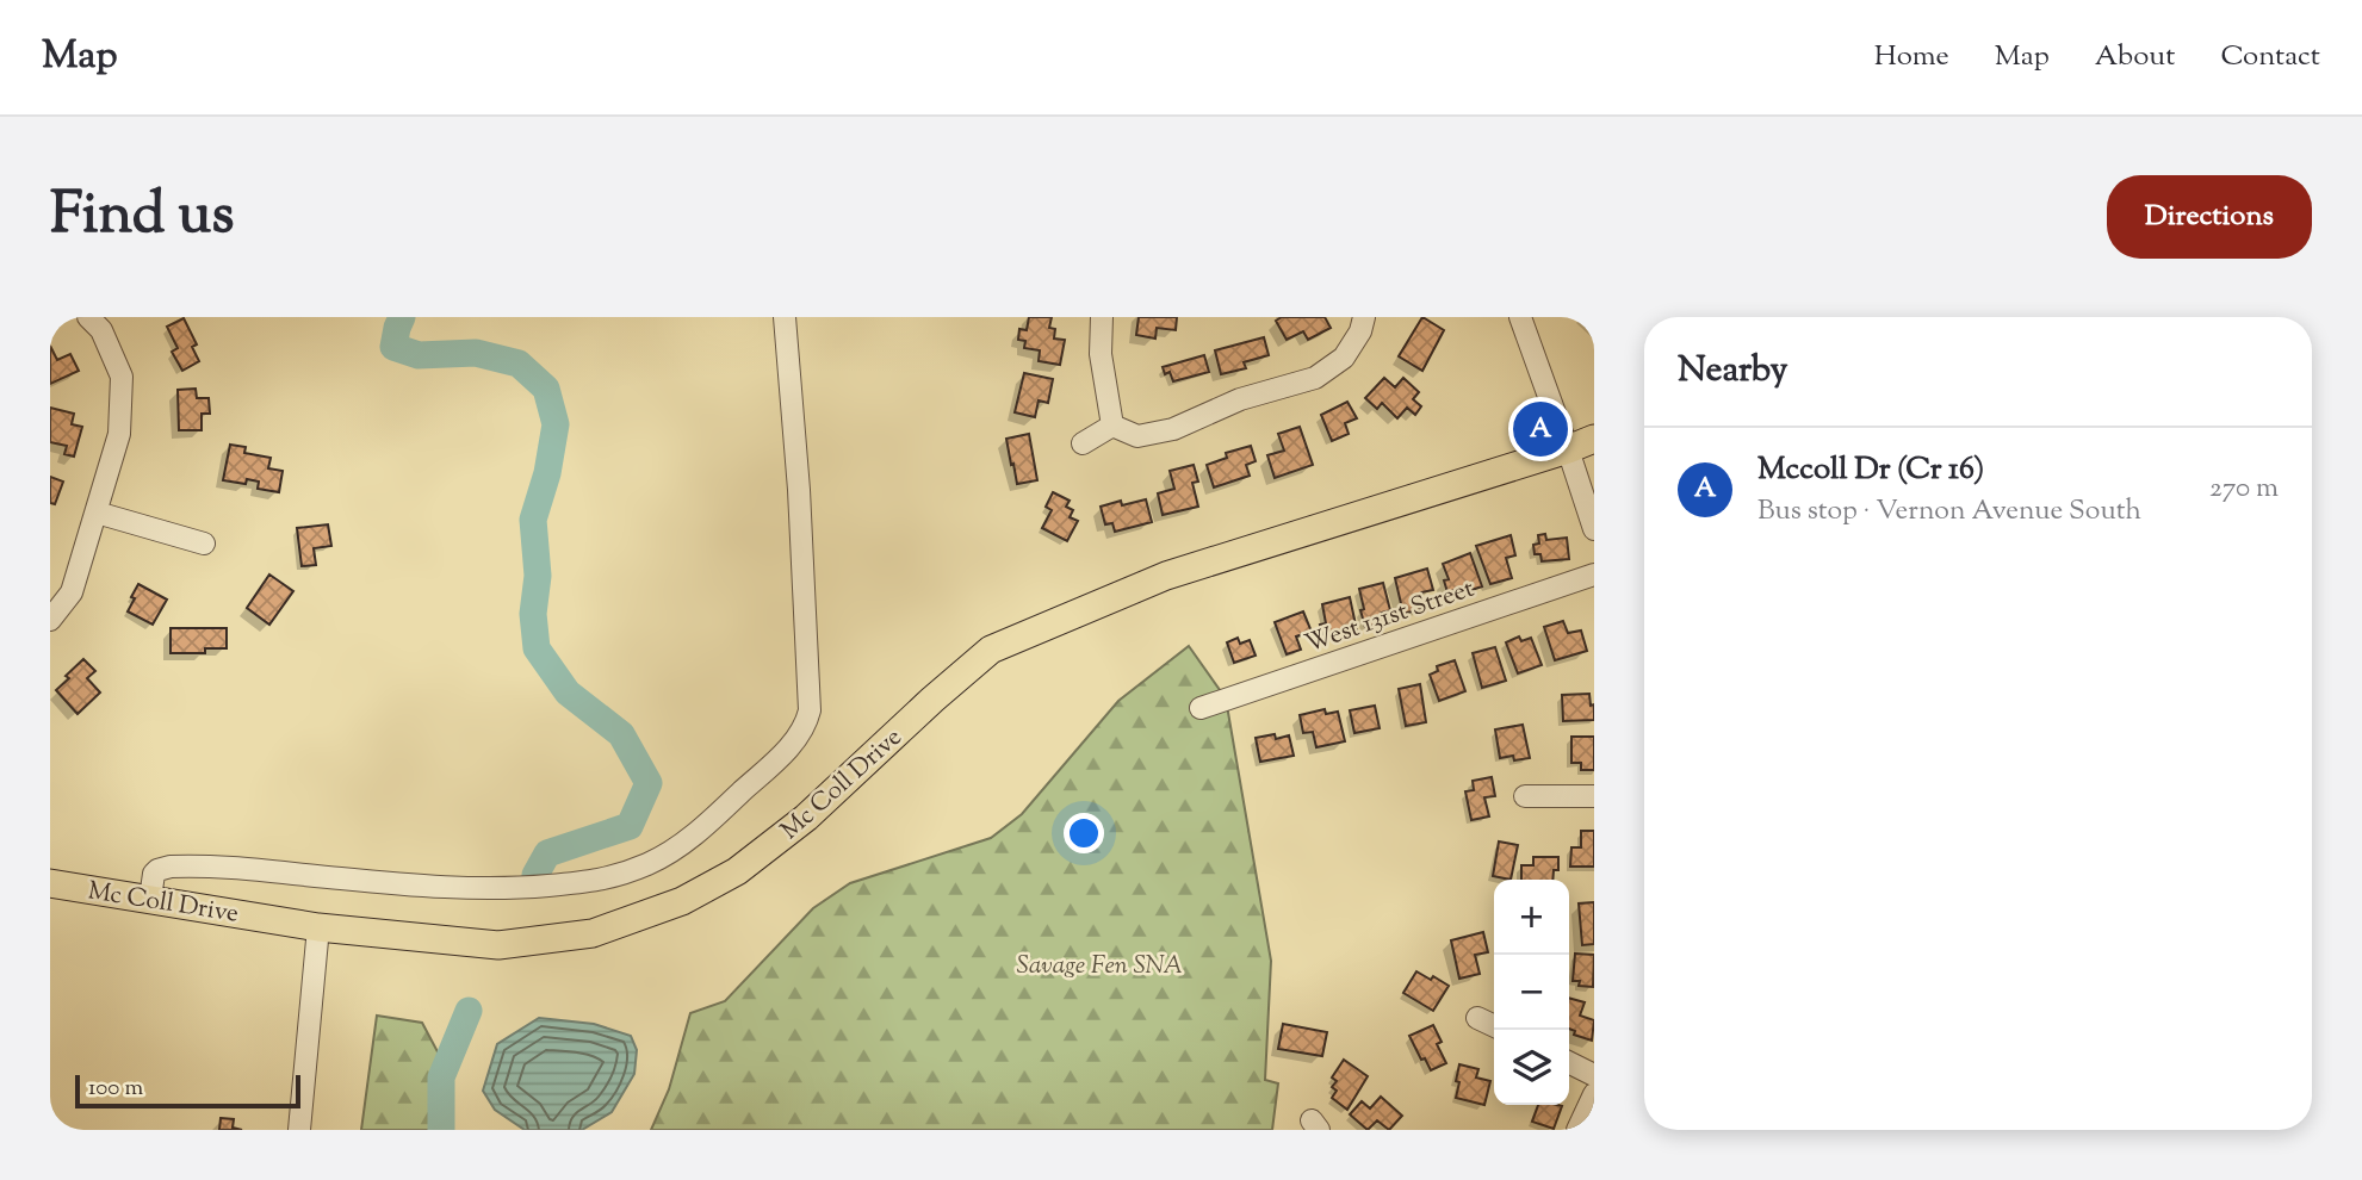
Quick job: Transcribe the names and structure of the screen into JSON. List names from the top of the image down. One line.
{"streets":{"main road":["Mc Coll Drive"],"street":["West 131st Street"]},"parks":["Savage Fen SNA"],"scale_bar":"100 m","page":{"header":"Map","nav":["Home","Map","About","Contact"],"title":"Find us","buttons":"Directions","heading":"Nearby","pins":"A","list":[{"mark":"A","name":"Mccoll Dr (Cr 16)","note":"Bus stop · Vernon Avenue South","value":"270 m"}],"map_buttons":["+","−"],"scale":"100 m"}}
